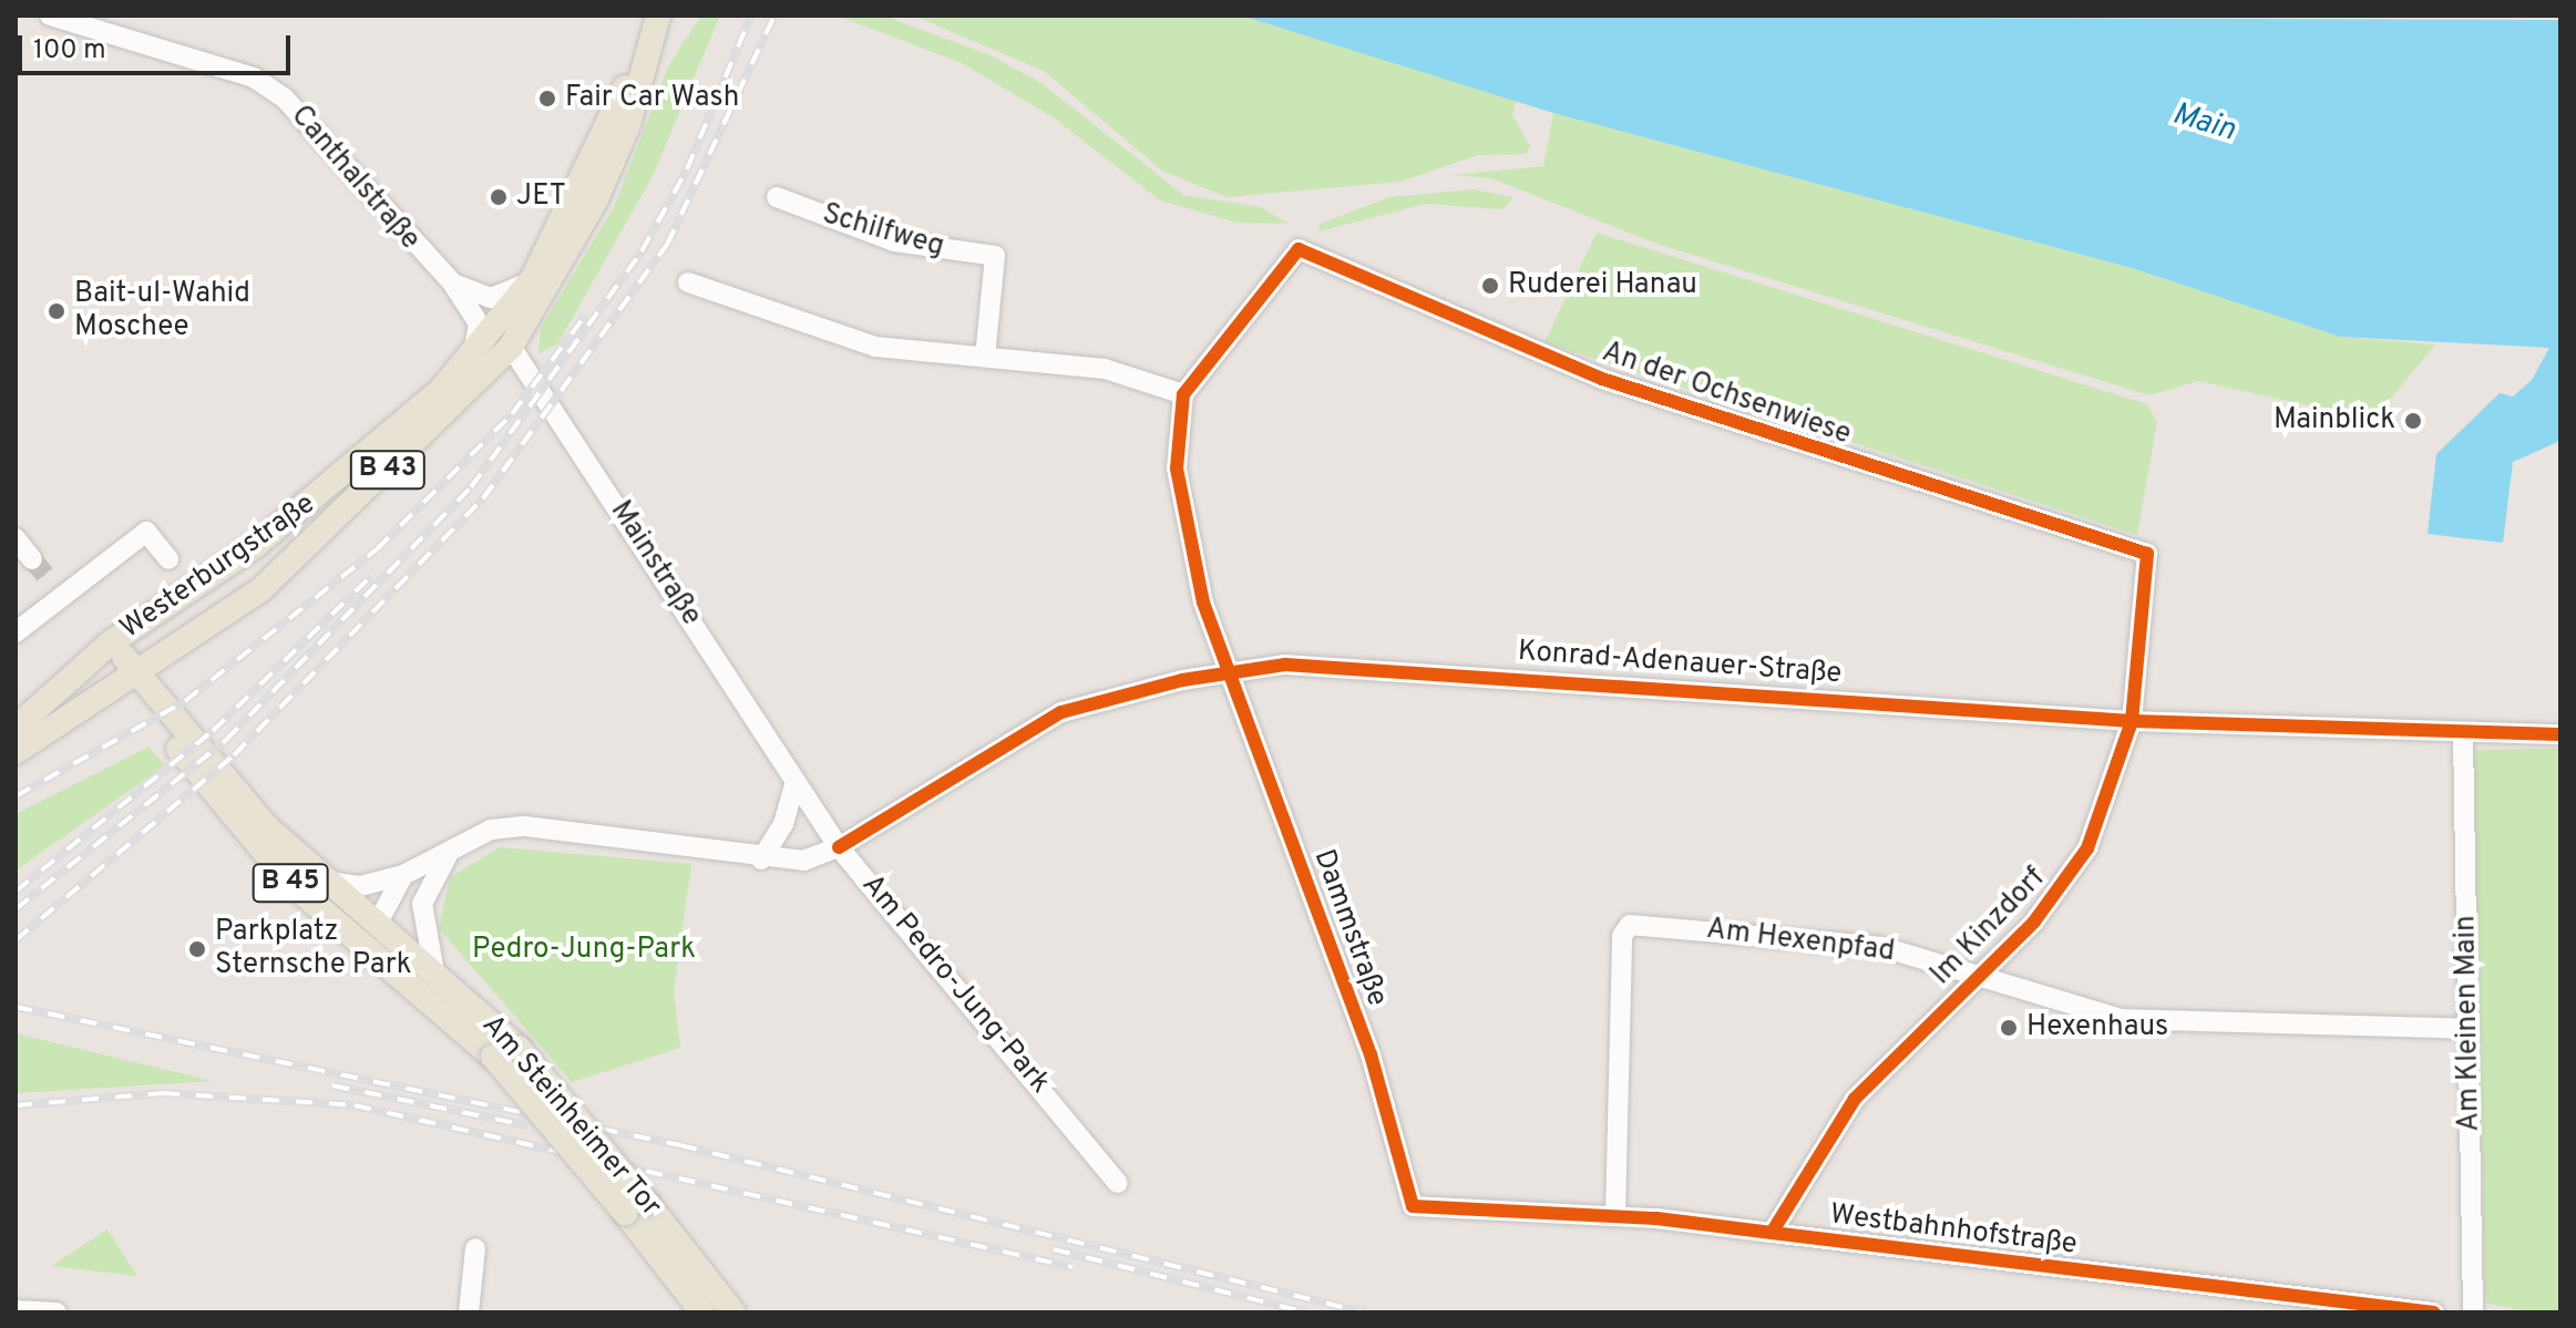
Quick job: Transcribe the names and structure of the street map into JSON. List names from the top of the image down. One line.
{"streets":{"main road":["B 43","Westerburgstraße","B 45","Am Steinheimer Tor"],"street":["Canthalstraße","Schilfweg","An der Ochsenwiese","Mainstraße","Konrad-Adenauer-Straße","Im Kinzdorf","Dammstraße","Am Hexenpfad","Am Pedro-Jung-Park","Am Kleinen Main","Westbahnhofstraße"]},"crossings":[["Canthalstraße","Westerburgstraße"],["An der Ochsenwiese","Im Kinzdorf"],["An der Ochsenwiese","Dammstraße"],["Mainstraße","Westerburgstraße"],["Mainstraße","Konrad-Adenauer-Straße"],["Mainstraße","Am Pedro-Jung-Park"],["Westerburgstraße","B 45"],["Westerburgstraße","Am Steinheimer Tor"],["Konrad-Adenauer-Straße","Im Kinzdorf"],["Konrad-Adenauer-Straße","Dammstraße"],["Konrad-Adenauer-Straße","Am Pedro-Jung-Park"],["Konrad-Adenauer-Straße","Am Kleinen Main"],["B 45","Am Steinheimer Tor"],["Im Kinzdorf","Am Hexenpfad"],["Im Kinzdorf","Westbahnhofstraße"],["Dammstraße","Westbahnhofstraße"],["Am Hexenpfad","Am Kleinen Main"],["Am Hexenpfad","Westbahnhofstraße"],["Am Pedro-Jung-Park","Am Steinheimer Tor"]],"water":["Main"],"parks":["Pedro-Jung-Park"],"places":["Fair Car Wash","JET","Ruderei Hanau","Bait-ul-Wahid Moschee","Mainblick","Parkplatz Sternsche Park","Hexenhaus"],"scale_bar":"100 m"}
